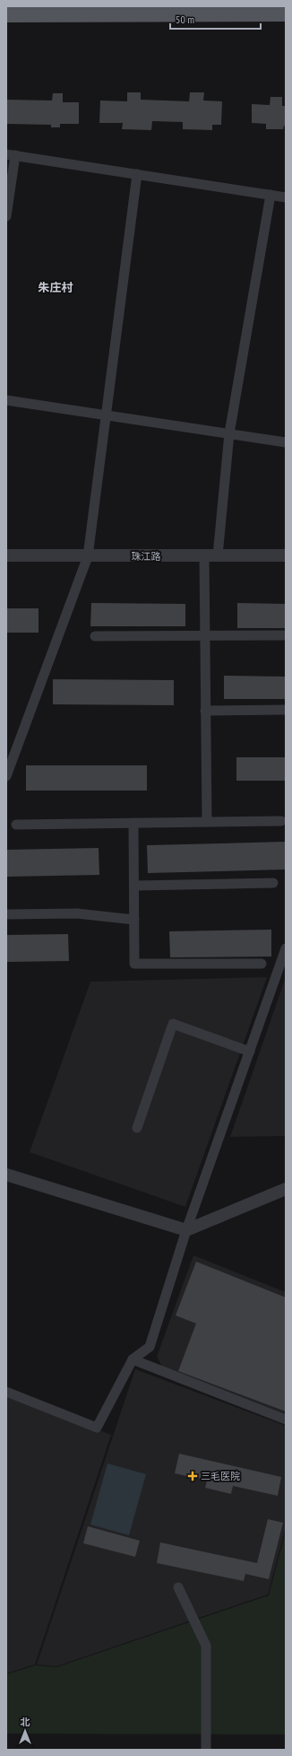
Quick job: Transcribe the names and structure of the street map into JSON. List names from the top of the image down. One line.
{"streets":{"street":["珠江路"]},"districts":["朱庄村"],"places":{"health":["三毛医院"]},"scale_bar":"50 m","north":"top"}
